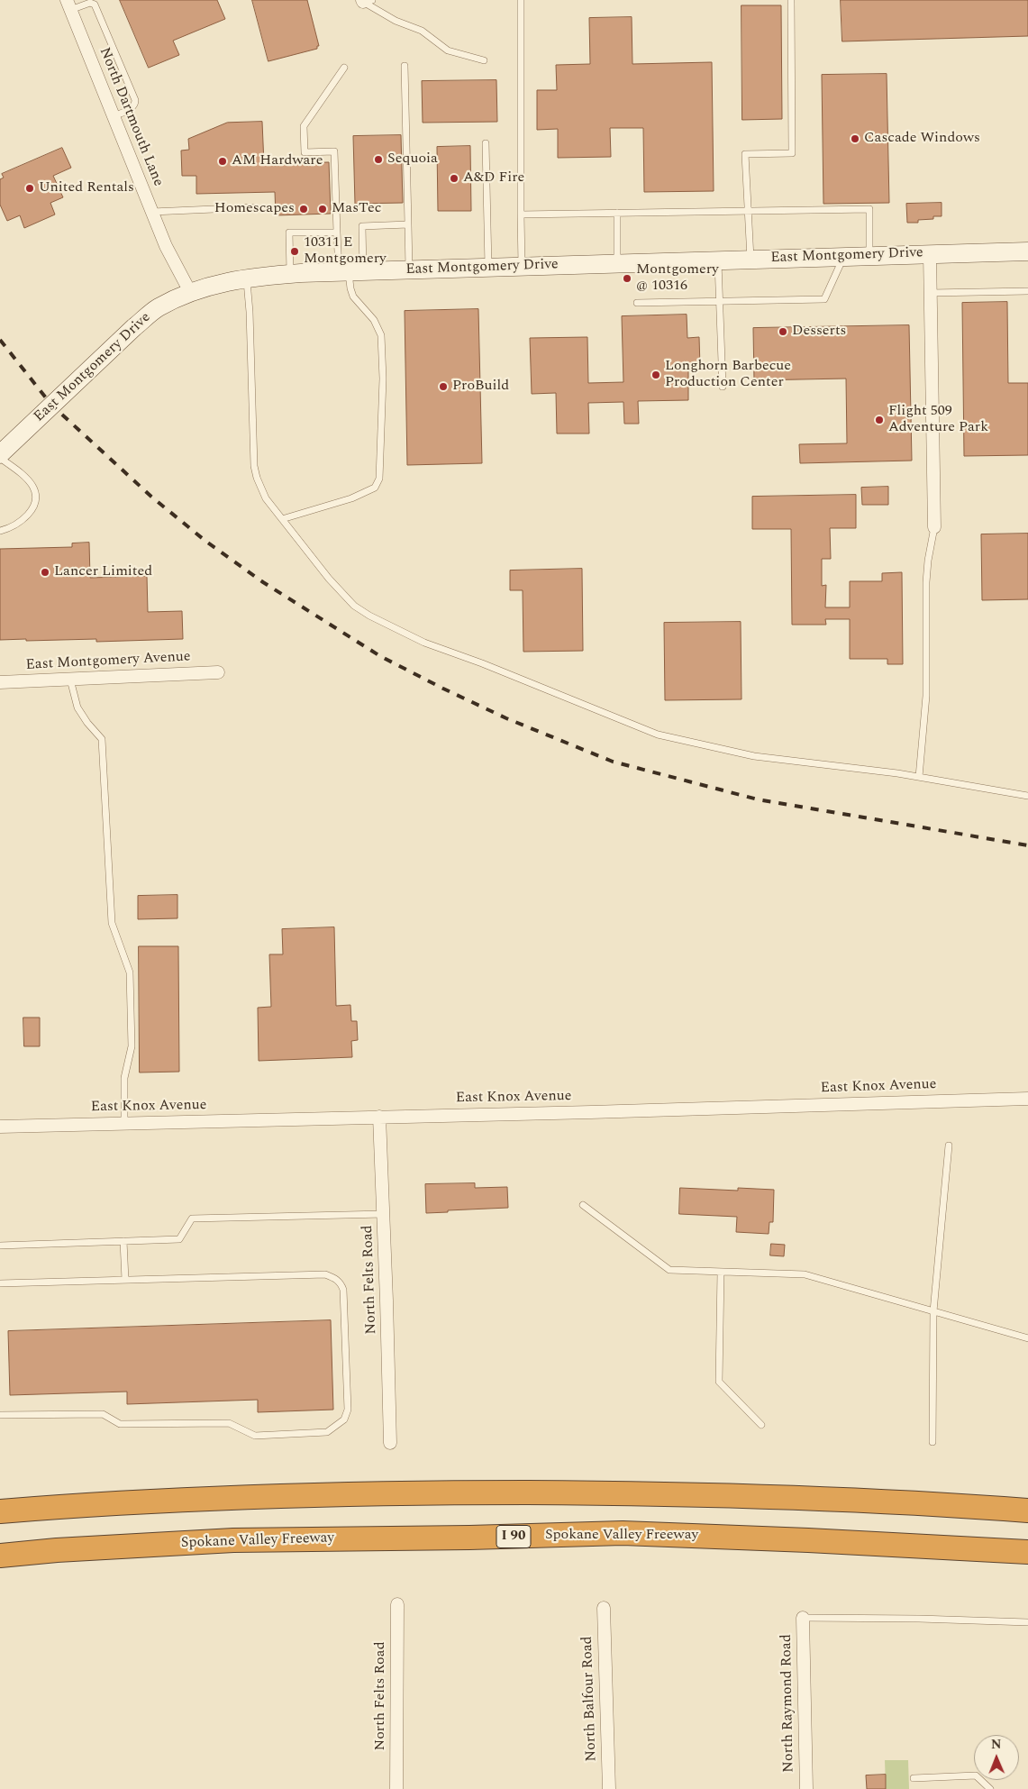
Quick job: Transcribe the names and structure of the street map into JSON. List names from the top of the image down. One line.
{"streets":{"highway":["Spokane Valley Freeway","I 90"],"main road":["East Montgomery Drive"],"street":["North Dartmouth Lane","East Montgomery Avenue","East Knox Avenue","North Felts Road","North Balfour Road","North Raymond Road"]},"crossings":[["North Dartmouth Lane","East Montgomery Drive"],["East Knox Avenue","North Felts Road"]],"places":["Cascade Windows","Sequoia","AM Hardware","A&D Fire","United Rentals","Homescapes","MasTec","10311 E Montgomery","Montgomery @ 10316","Desserts","Longhorn Barbecue Production Center","ProBuild","Flight 509 Adventure Park","Lancer Limited"],"north":"top"}
